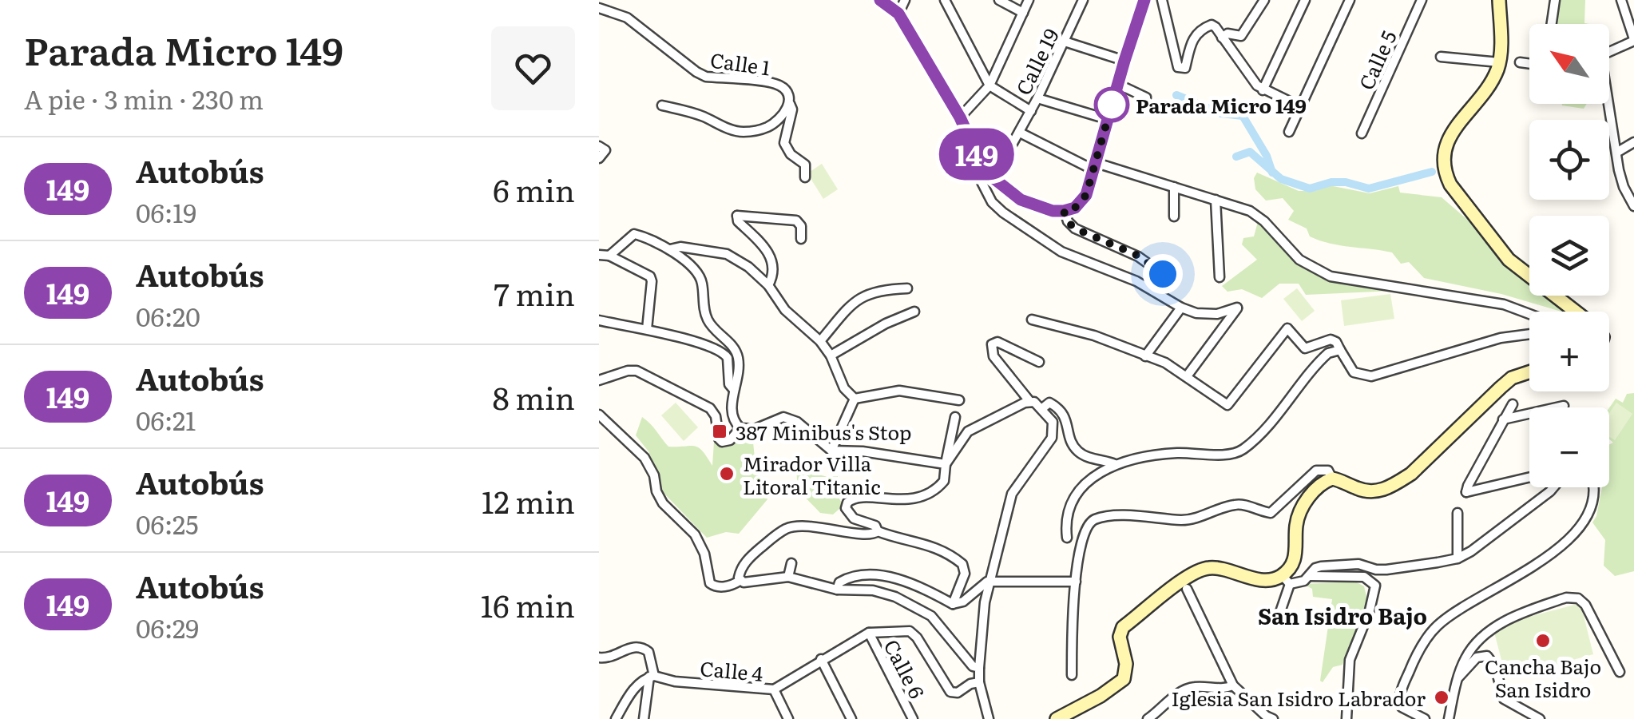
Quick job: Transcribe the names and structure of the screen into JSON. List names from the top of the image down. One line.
{"streets":{"street":["Calle 5","Calle 19","Calle 1","Calle 6","Calle 4"]},"districts":["San Isidro Bajo"],"places":{"other":["Parada Micro 149","Mirador Villa Litoral Titanic","Cancha Bajo San Isidro","Iglesia San Isidro Labrador"],"transit":["387 Minibus's Stop"]},"lines":["bus line 149"],"north":"top left","page":{"heading":["Parada Micro 149","A pie · 3 min · 230 m"],"on_map":"149","map_buttons":["+","−"],"list":[{"mark":"149","name":"Autobús","note":"06:19","value":"6 min"},{"mark":"149","name":"Autobús","note":"06:20","value":"7 min"},{"mark":"149","name":"Autobús","note":"06:21","value":"8 min"},{"mark":"149","name":"Autobús","note":"06:25","value":"12 min"},{"mark":"149","name":"Autobús","note":"06:29","value":"16 min"}]}}
